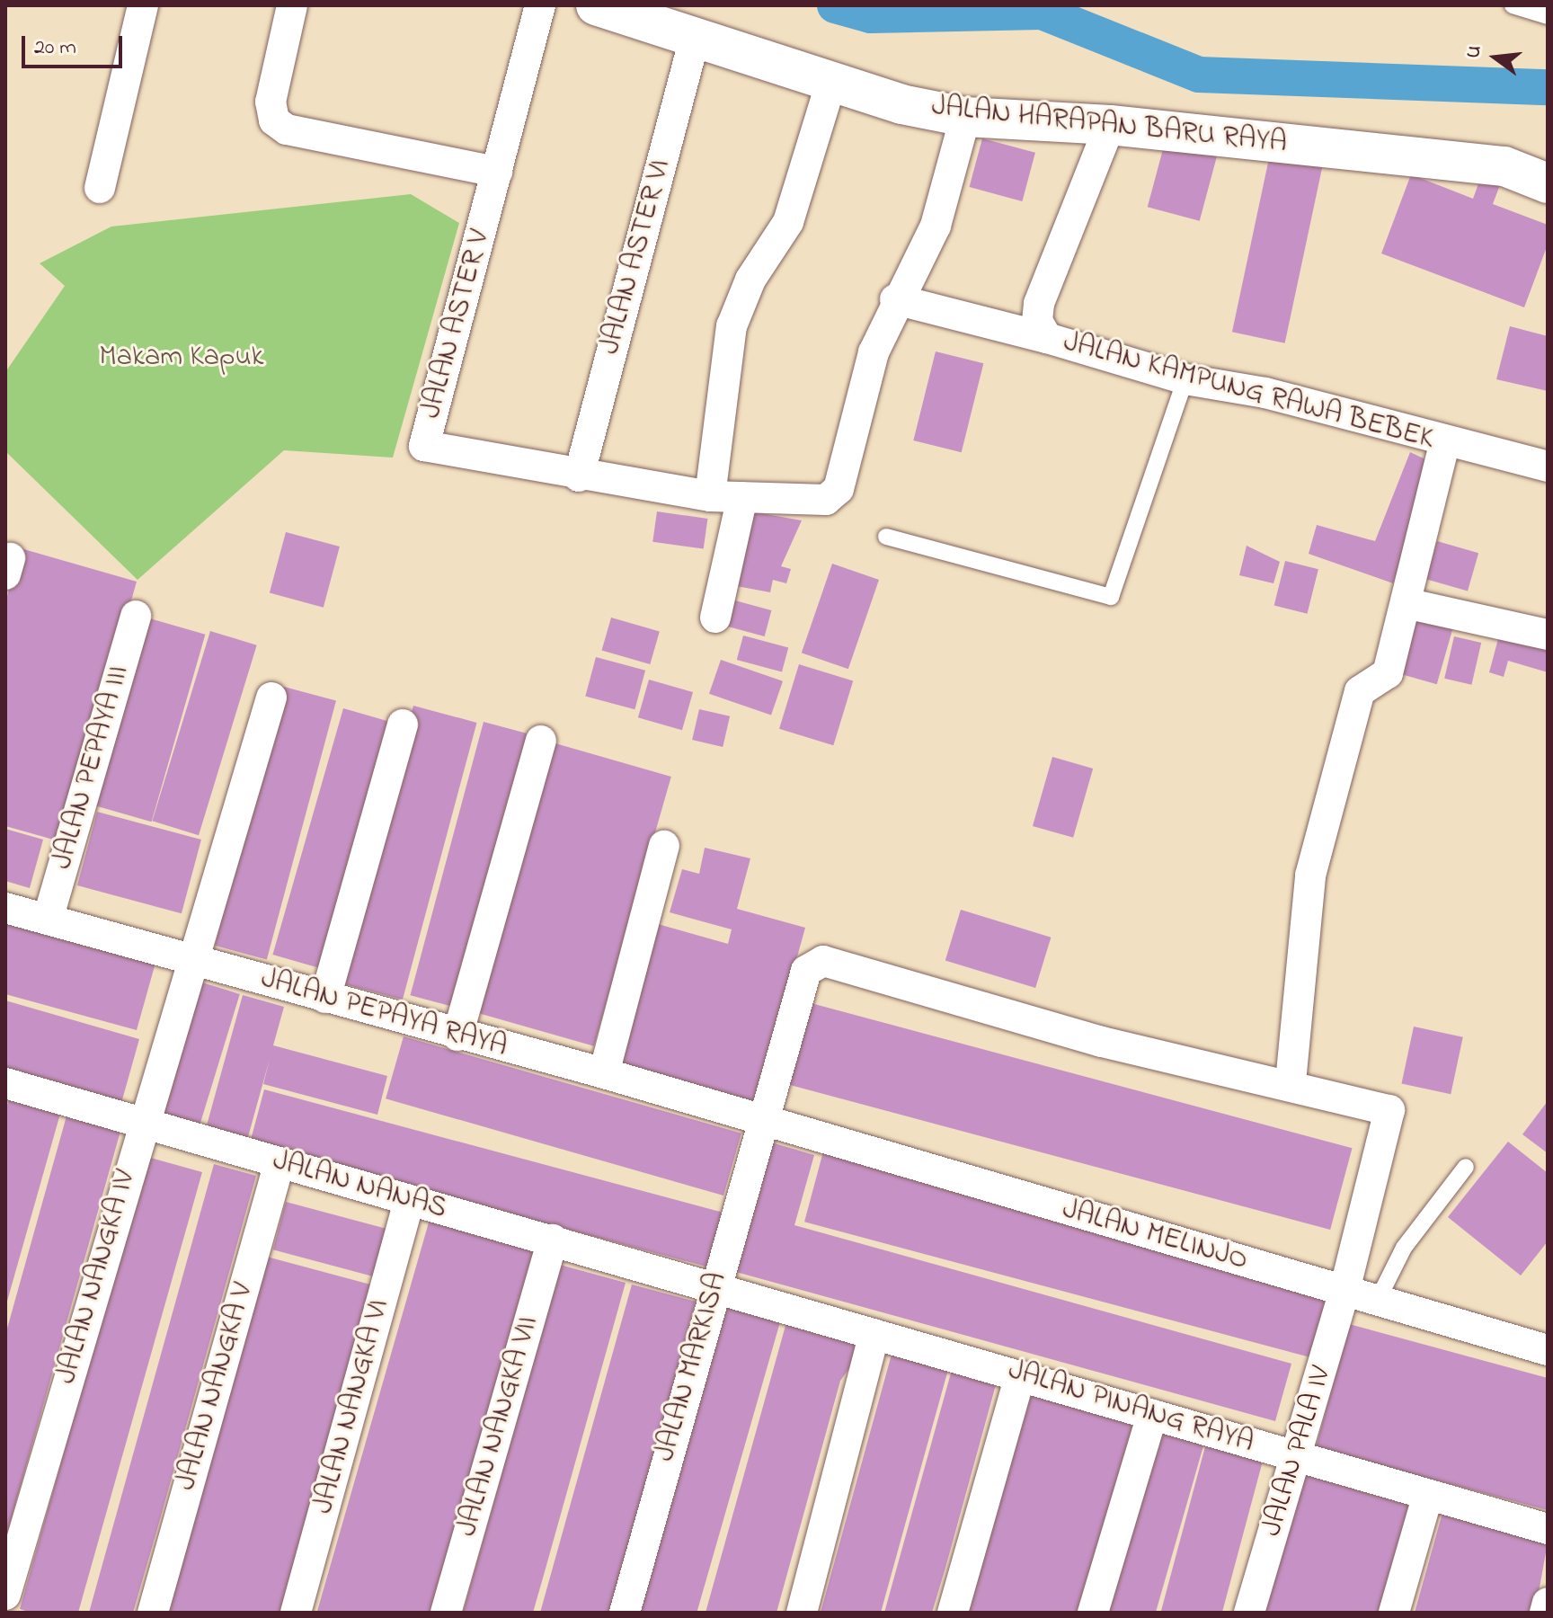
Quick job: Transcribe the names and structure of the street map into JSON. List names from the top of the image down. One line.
{"streets":{"street":["JALAN HARAPAN BARU RAYA","JALAN ASTER VI","JALAN ASTER V","JALAN KAMPUNG RAWA BEBEK","JALAN PEPAYA III","JALAN PEPAYA RAYA","JALAN NANAS","JALAN MELINJO","JALAN NANGKA IV","JALAN MARKISA","JALAN NANGKA V","JALAN NANGKA VI","JALAN PINANG RAYA","JALAN NANGKA VII","JALAN PALA IV"]},"crossings":[["JALAN HARAPAN BARU RAYA","JALAN ASTER VI"],["JALAN HARAPAN BARU RAYA","JALAN ASTER V"],["JALAN HARAPAN BARU RAYA","JALAN KAMPUNG RAWA BEBEK"],["JALAN ASTER VI","JALAN ASTER V"],["JALAN PEPAYA III","JALAN PEPAYA RAYA"],["JALAN PEPAYA RAYA","JALAN MELINJO"],["JALAN PEPAYA RAYA","JALAN NANGKA IV"],["JALAN PEPAYA RAYA","JALAN MARKISA"],["JALAN NANAS","JALAN NANGKA IV"],["JALAN NANAS","JALAN MARKISA"],["JALAN NANAS","JALAN NANGKA V"],["JALAN NANAS","JALAN NANGKA VI"],["JALAN NANAS","JALAN PINANG RAYA"],["JALAN NANAS","JALAN NANGKA VII"],["JALAN MELINJO","JALAN MARKISA"],["JALAN MELINJO","JALAN PALA IV"],["JALAN MARKISA","JALAN PINANG RAYA"],["JALAN MARKISA","JALAN PALA IV"],["JALAN PINANG RAYA","JALAN PALA IV"]],"parks":["Makam Kapuk"],"scale_bar":"20 m","north":"left"}
